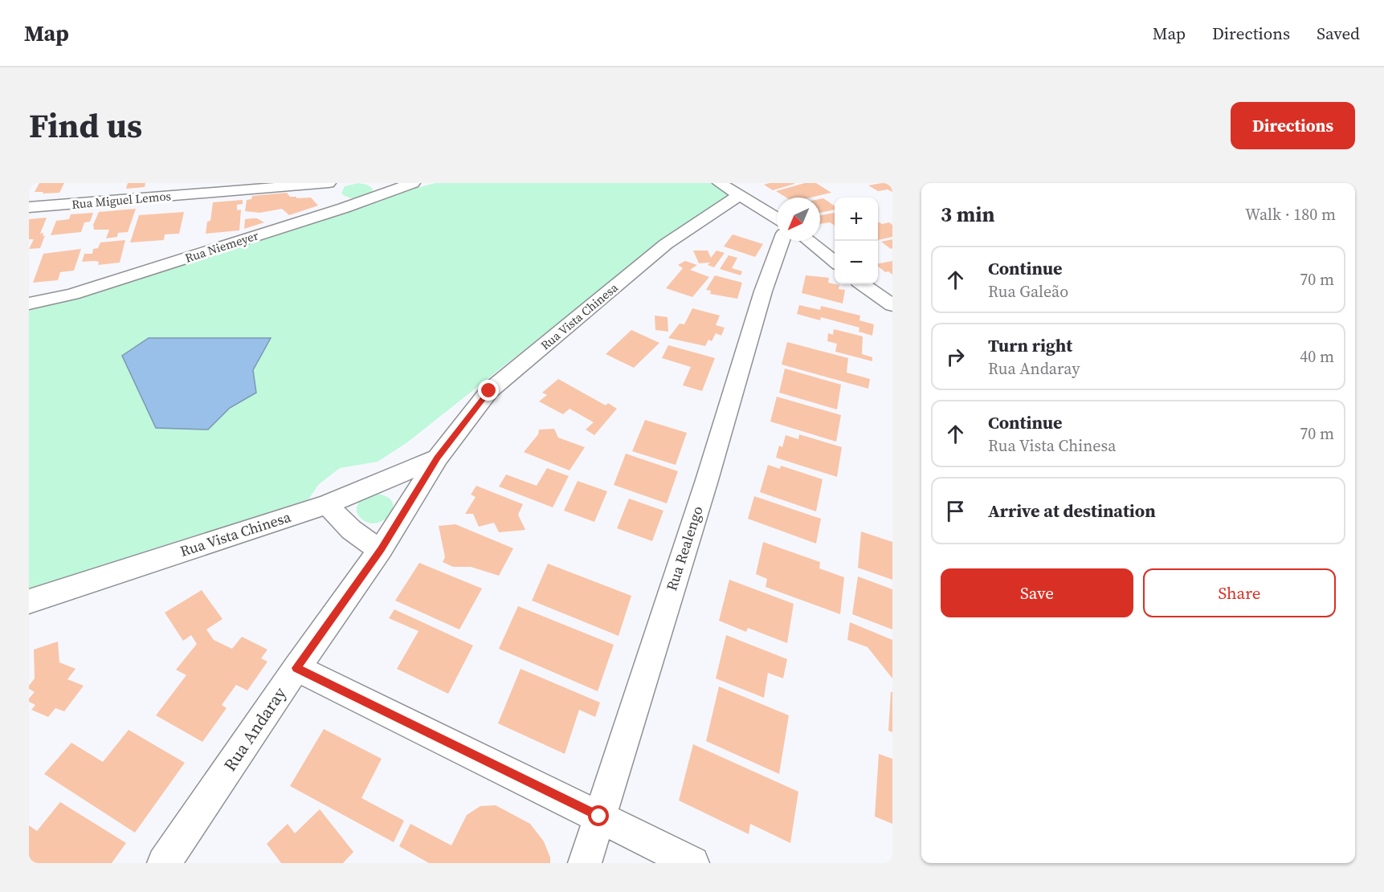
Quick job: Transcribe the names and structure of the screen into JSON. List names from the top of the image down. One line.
{"streets":{"street":["Rua Miguel Lemos","Rua Niemeyer","Rua Vista Chinesa","Rua Realengo","Rua Andaray"]},"crossings":[["Rua Vista Chinesa","Rua Andaray"]],"north":"bottom left","page":{"header":"Map","nav":["Map","Directions","Saved"],"title":"Find us","buttons":["Directions",["Save","Share"]],"heading":["3 min","Walk · 180 m"],"map_buttons":["+","−"],"list":[["Continue","Rua Galeão","70 m"],["Turn right","Rua Andaray","40 m"],["Continue","Rua Vista Chinesa","70 m"],"Arrive at destination"]}}
